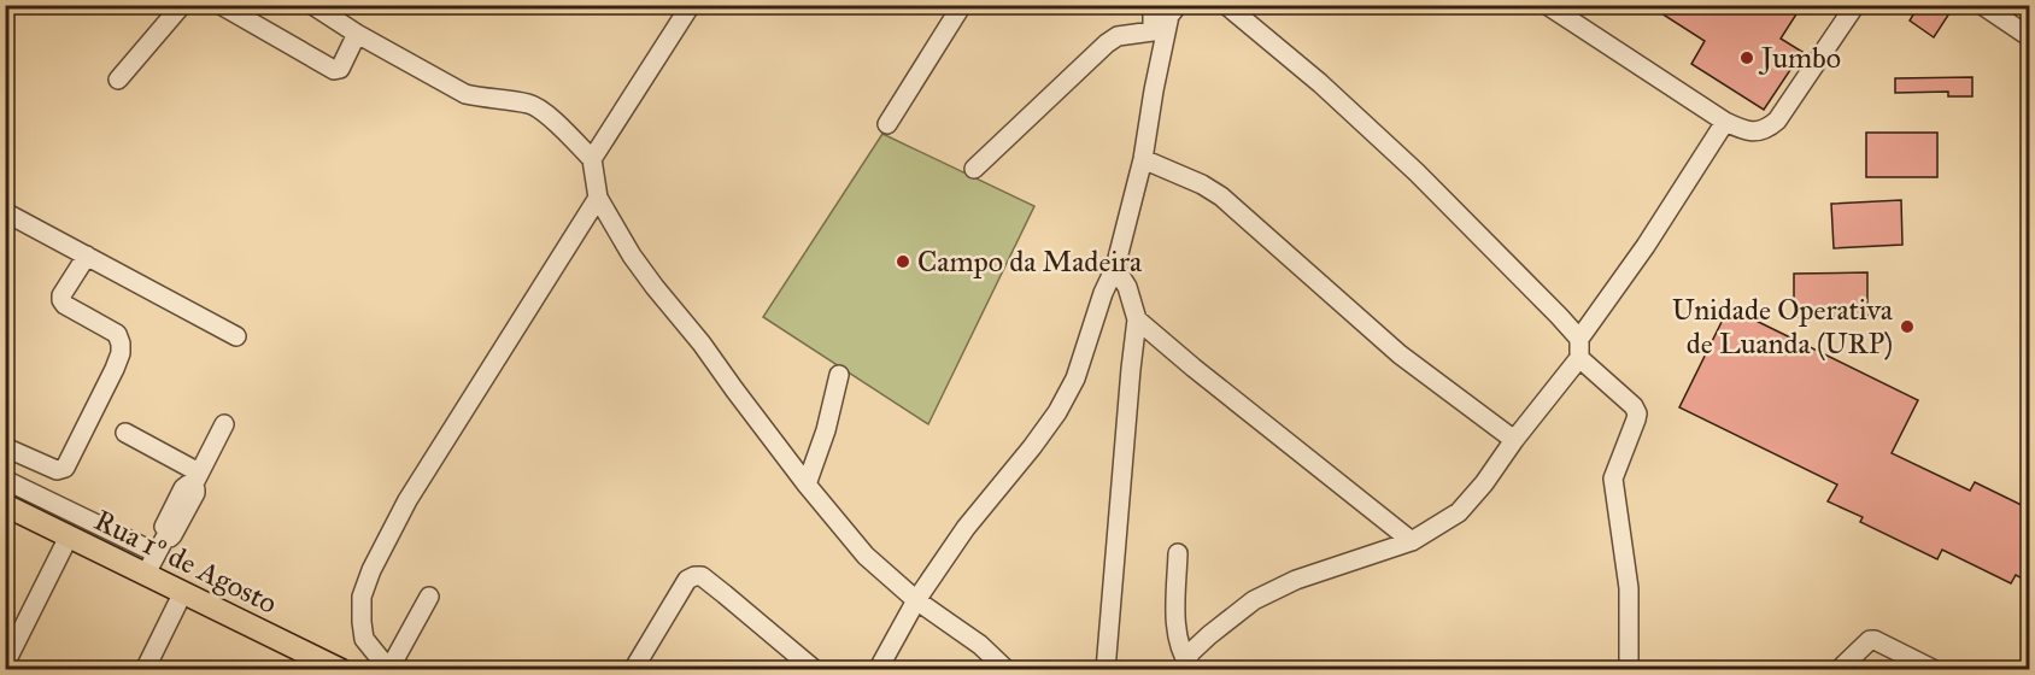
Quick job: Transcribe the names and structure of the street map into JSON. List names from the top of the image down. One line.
{"streets":{"main road":["Rua 1º de Agosto"]},"places":["Jumbo","Campo da Madeira","Unidade Operativa de Luanda (URP)"]}
